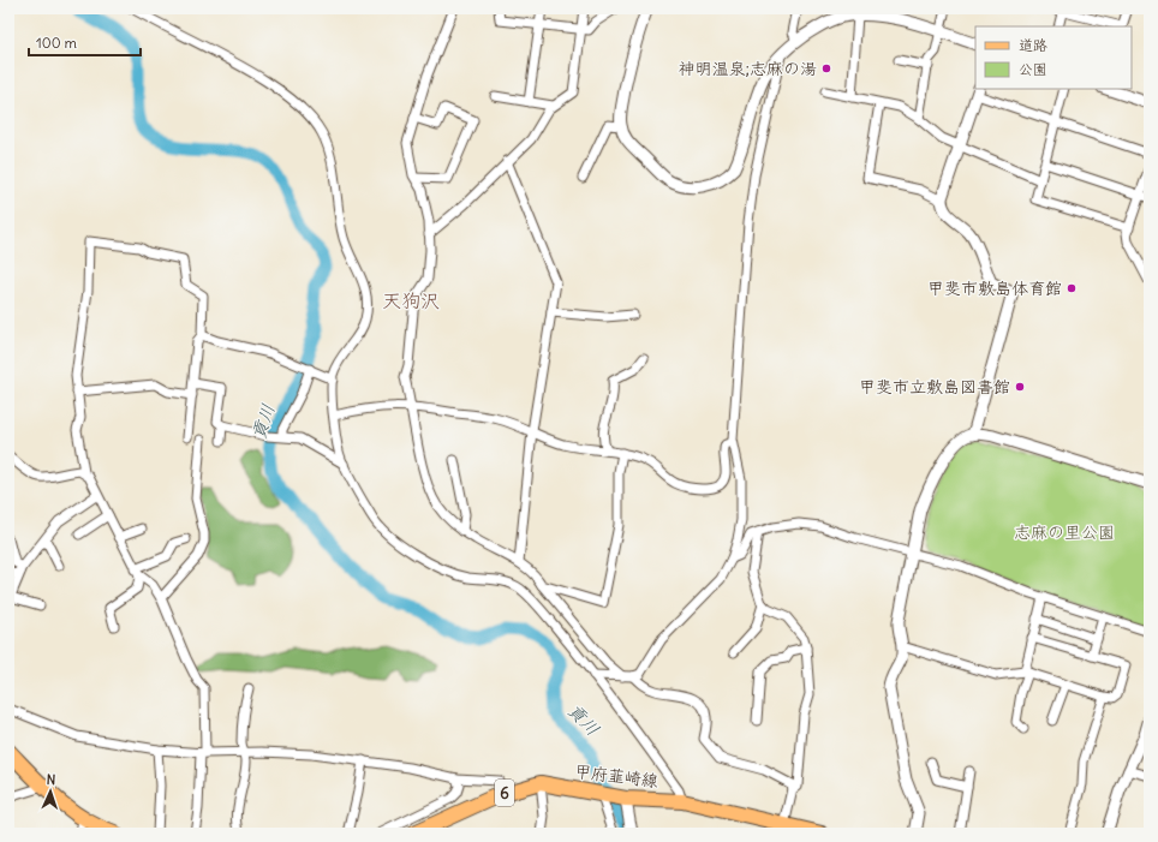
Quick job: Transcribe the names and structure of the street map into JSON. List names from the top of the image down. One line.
{"streets":{"main road":["甲府韮崎線","6"]},"districts":["天狗沢"],"water":["貢川"],"parks":["志麻の里公園"],"places":["神明温泉;志麻の湯","甲斐市敷島体育館","甲斐市立敷島図書館"],"legend":["道路","公園"],"scale_bar":"100 m","north":"top"}
